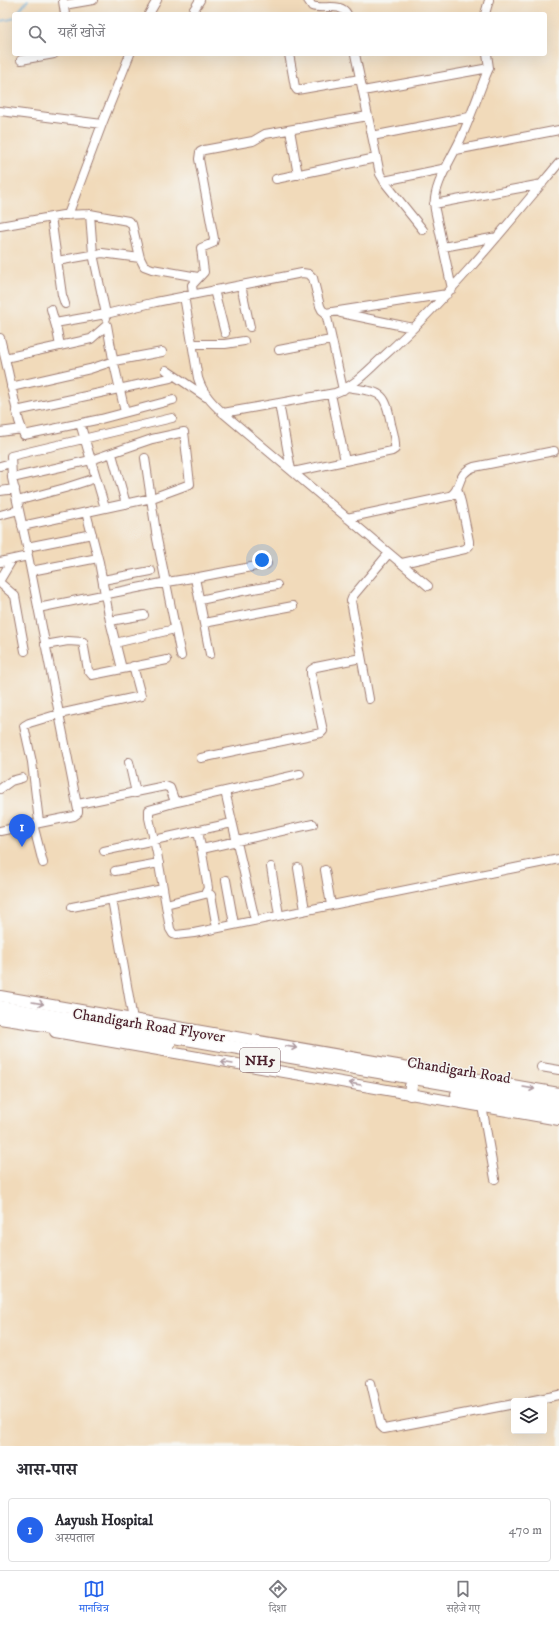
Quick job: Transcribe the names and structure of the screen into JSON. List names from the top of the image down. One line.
{"streets":{"highway":["Chandigarh Road Flyover","NH5","Chandigarh Road"]},"crossings":[["Chandigarh Road Flyover","NH5"],["Chandigarh Road Flyover","Chandigarh Road"],["NH5","Chandigarh Road"]],"page":{"search":"यहाँ खोजें","pins":"1","heading":"आस-पास","list":[{"mark":"1","name":"Aayush Hospital","note":"अस्पताल","value":"470 m"}],"nav":["मानचित्र","दिशा","सहेजे गए"]}}
